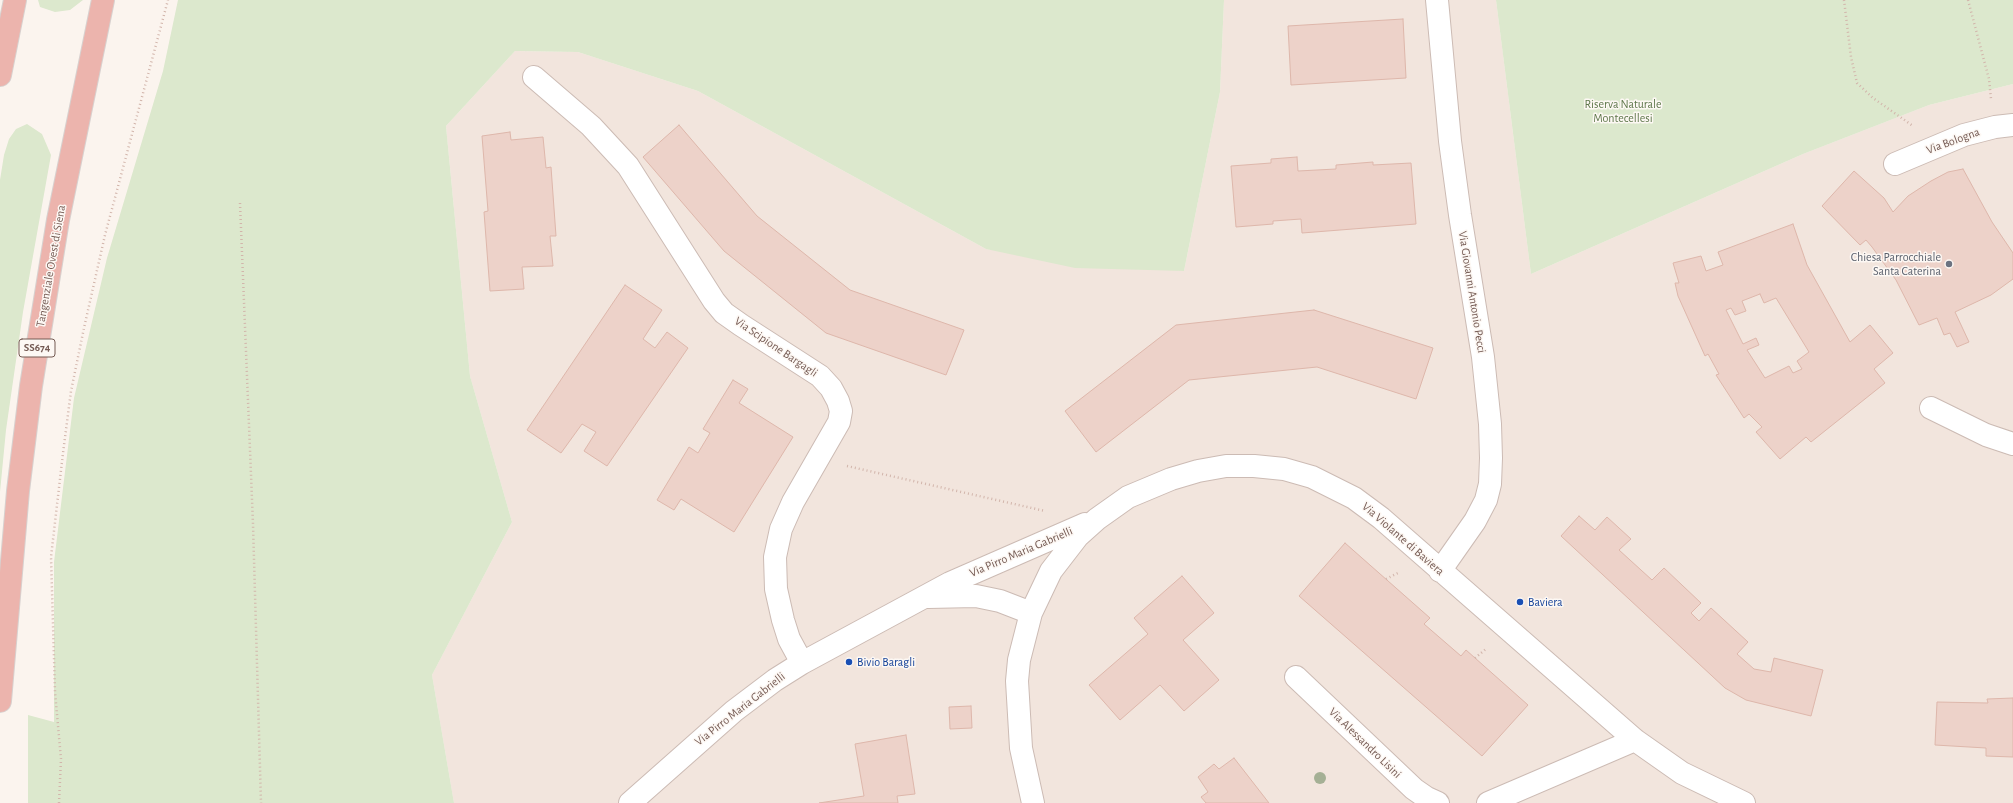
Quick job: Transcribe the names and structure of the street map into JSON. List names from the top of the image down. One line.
{"streets":{"highway":["Tangenziale Ovest di Siena","SS674"],"street":["Via Bologna","Via Giovanni Antonio Pecci","Via Scipione Bargagli","Via Violante di Baviera","Via Pirro Maria Gabrielli","Via Alessandro Lisini"]},"crossings":[["Via Giovanni Antonio Pecci","Via Violante di Baviera"],["Via Scipione Bargagli","Via Pirro Maria Gabrielli"],["Via Violante di Baviera","Via Pirro Maria Gabrielli"]],"parks":["Riserva Naturale Montecellesi"],"places":["Chiesa Parrocchiale Santa Caterina","Baviera","Bivio Baragli"]}
